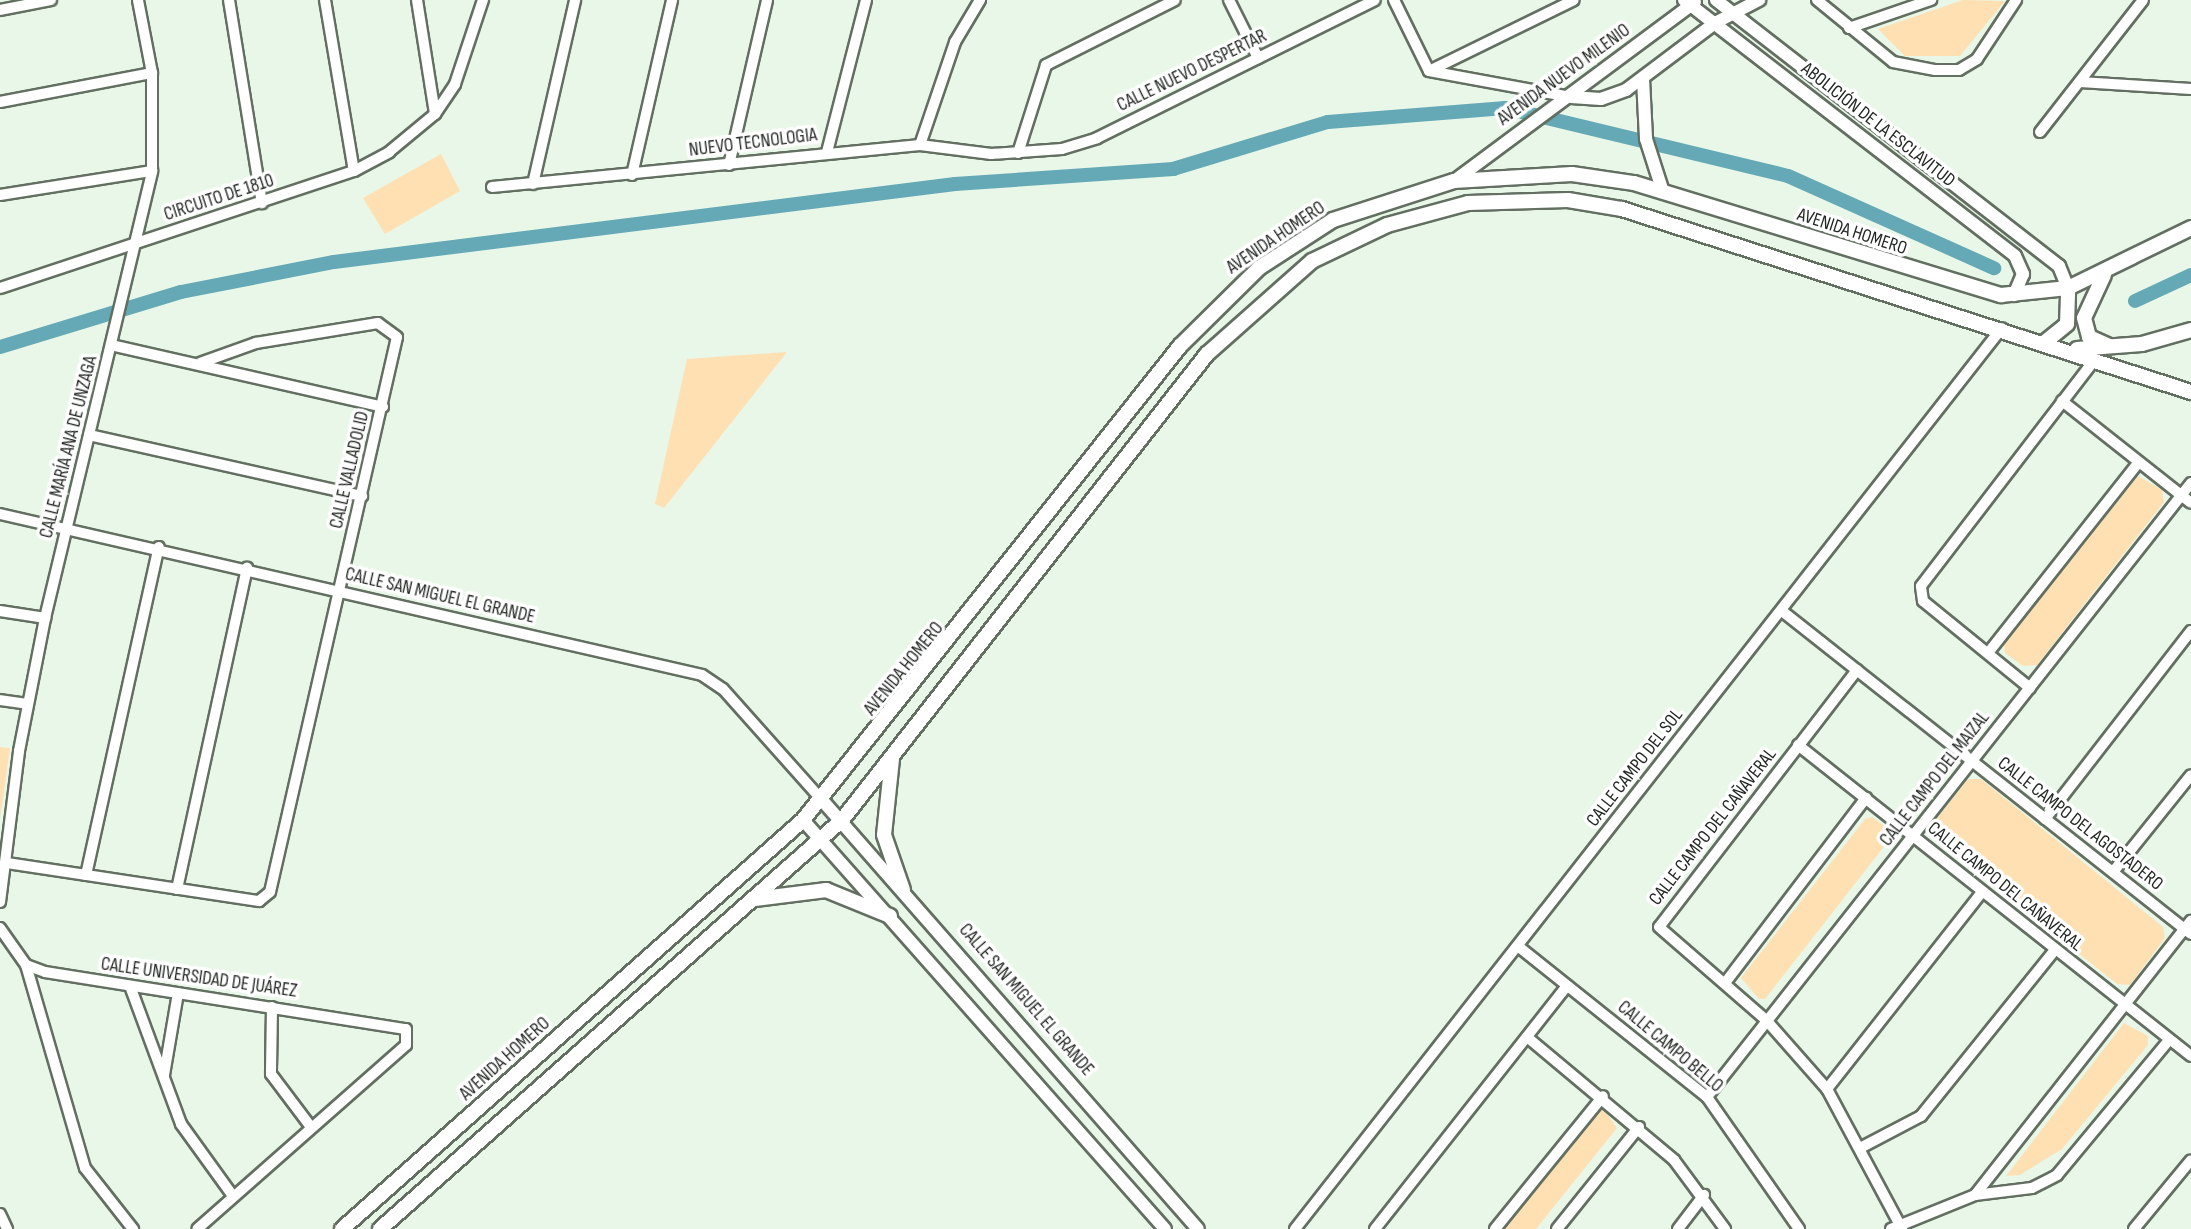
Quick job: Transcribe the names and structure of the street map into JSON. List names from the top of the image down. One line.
{"streets":{"main road":["AVENIDA HOMERO"],"street":["CALLE NUEVO DESPERTAR","AVENIDA NUEVO MILENIO","ABOLICIÓN DE LA ESCLAVITUD","NUEVO TECNOLOGIA","CIRCUITO DE 1810","CALLE MARÍA ANA DE UNZAGA","CALLE VALLADOLID","CALLE SAN MIGUEL EL GRANDE","CALLE CAMPO DEL SOL","CALLE CAMPO DEL MAIZAL","CALLE CAMPO DEL AGOSTADERO","CALLE CAMPO DEL CAÑAVERAL","CALLE UNIVERSIDAD DE JUÁREZ","CALLE CAMPO BELLO"]},"crossings":[["CALLE NUEVO DESPERTAR","NUEVO TECNOLOGIA"],["AVENIDA NUEVO MILENIO","ABOLICIÓN DE LA ESCLAVITUD"],["AVENIDA NUEVO MILENIO","AVENIDA HOMERO"],["ABOLICIÓN DE LA ESCLAVITUD","AVENIDA HOMERO"],["CIRCUITO DE 1810","CALLE MARÍA ANA DE UNZAGA"],["AVENIDA HOMERO","CALLE SAN MIGUEL EL GRANDE"],["AVENIDA HOMERO","CALLE CAMPO DEL SOL"],["CALLE MARÍA ANA DE UNZAGA","CALLE SAN MIGUEL EL GRANDE"],["CALLE VALLADOLID","CALLE SAN MIGUEL EL GRANDE"],["CALLE CAMPO DEL SOL","CALLE CAMPO DEL AGOSTADERO"],["CALLE CAMPO DEL SOL","CALLE CAMPO BELLO"],["CALLE CAMPO DEL MAIZAL","CALLE CAMPO DEL AGOSTADERO"],["CALLE CAMPO DEL MAIZAL","CALLE CAMPO DEL CAÑAVERAL"],["CALLE CAMPO DEL MAIZAL","CALLE CAMPO BELLO"],["CALLE CAMPO DEL AGOSTADERO","CALLE CAMPO DEL CAÑAVERAL"]]}
